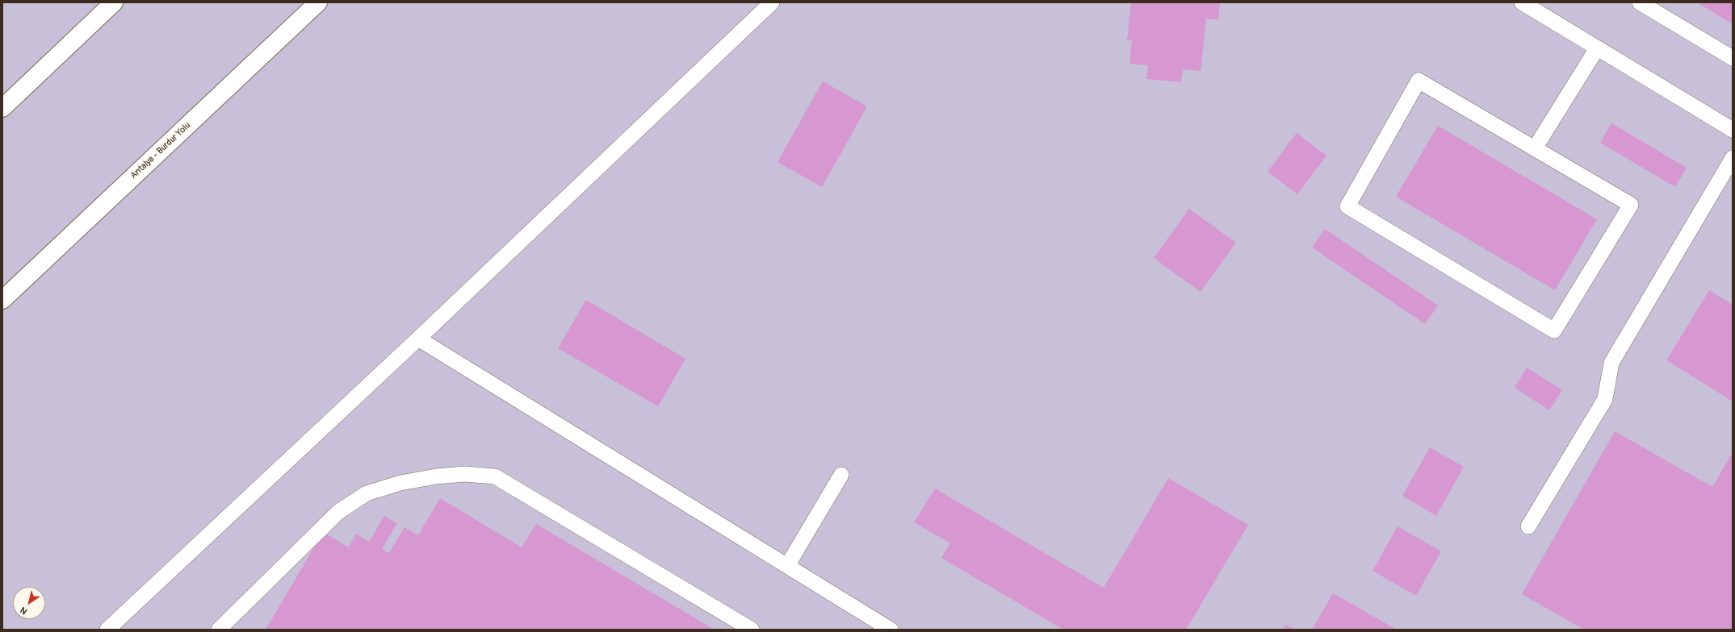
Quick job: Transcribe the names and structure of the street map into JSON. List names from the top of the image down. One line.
{"streets":{"highway":["Antalya - Burdur Yolu"]},"north":"bottom left"}
